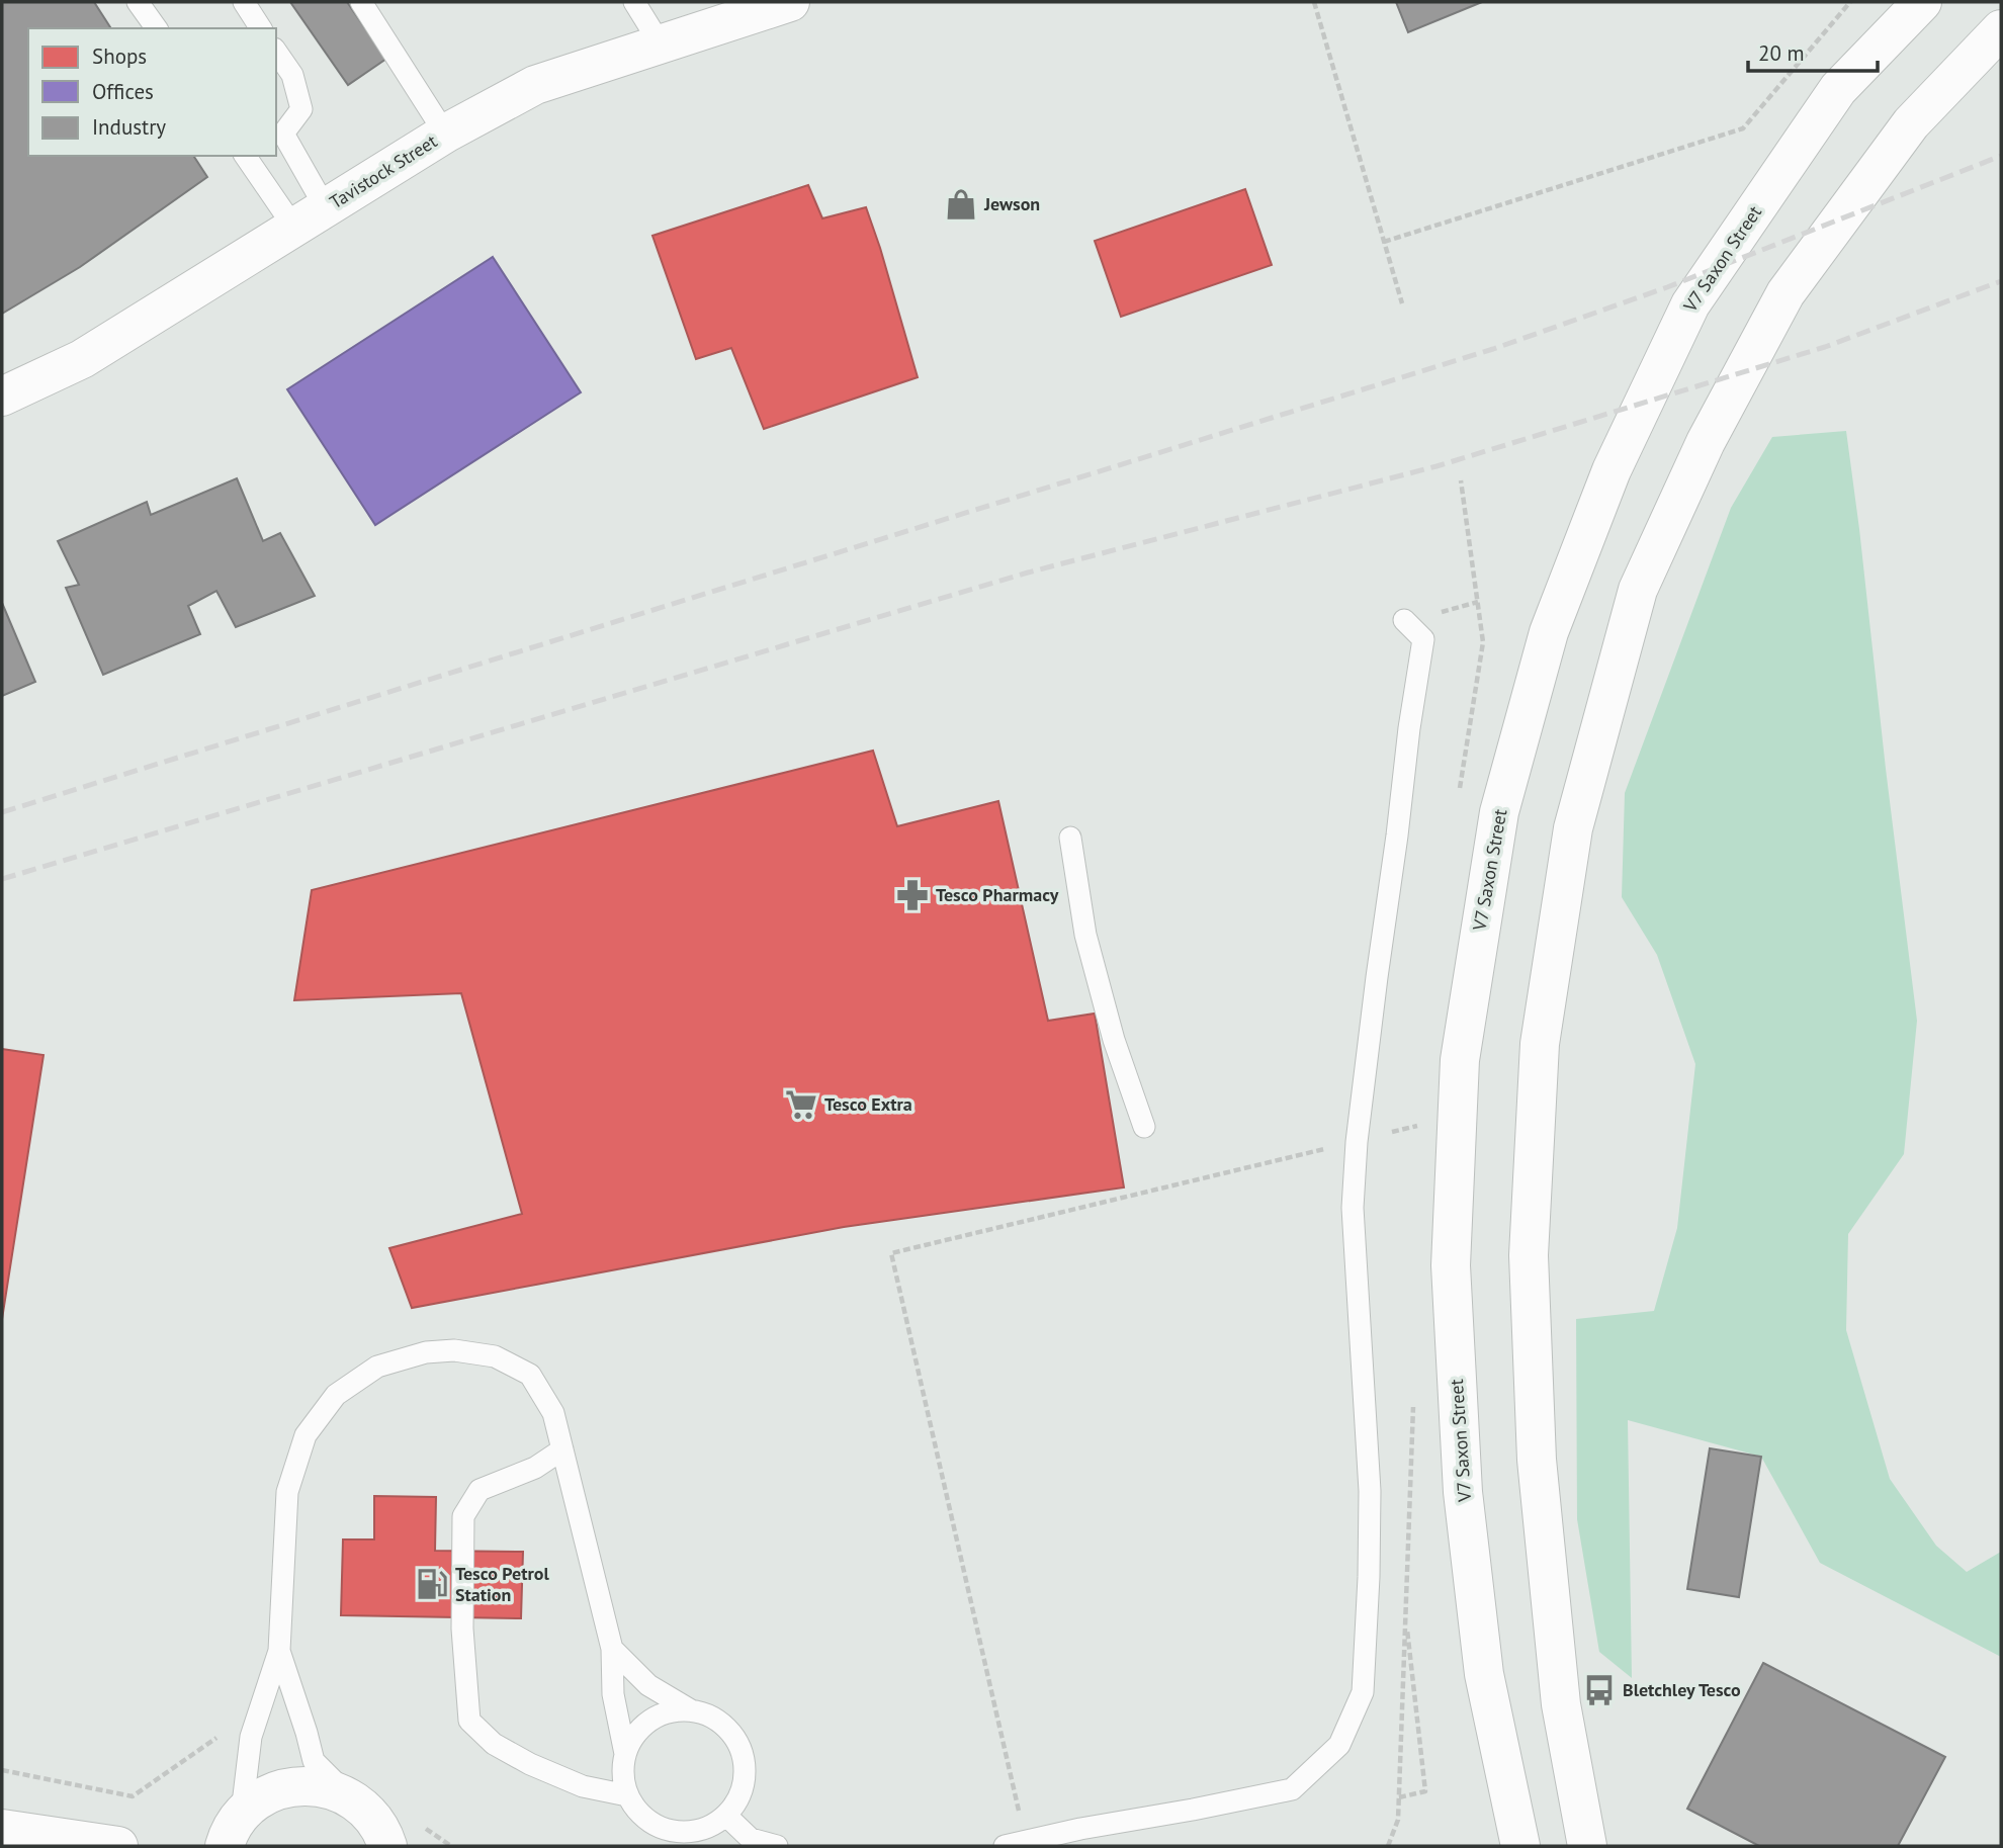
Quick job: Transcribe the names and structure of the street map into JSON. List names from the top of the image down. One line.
{"streets":{"main road":["Tavistock Street","V7 Saxon Street"]},"places":{"shop":["Jewson"],"pharmacy":["Tesco Pharmacy"],"supermarket":["Tesco Extra"],"fuel station":["Tesco Petrol Station"],"bus stop":["Bletchley Tesco"]},"legend":["Shops","Offices","Industry"],"scale_bar":"20 m"}
